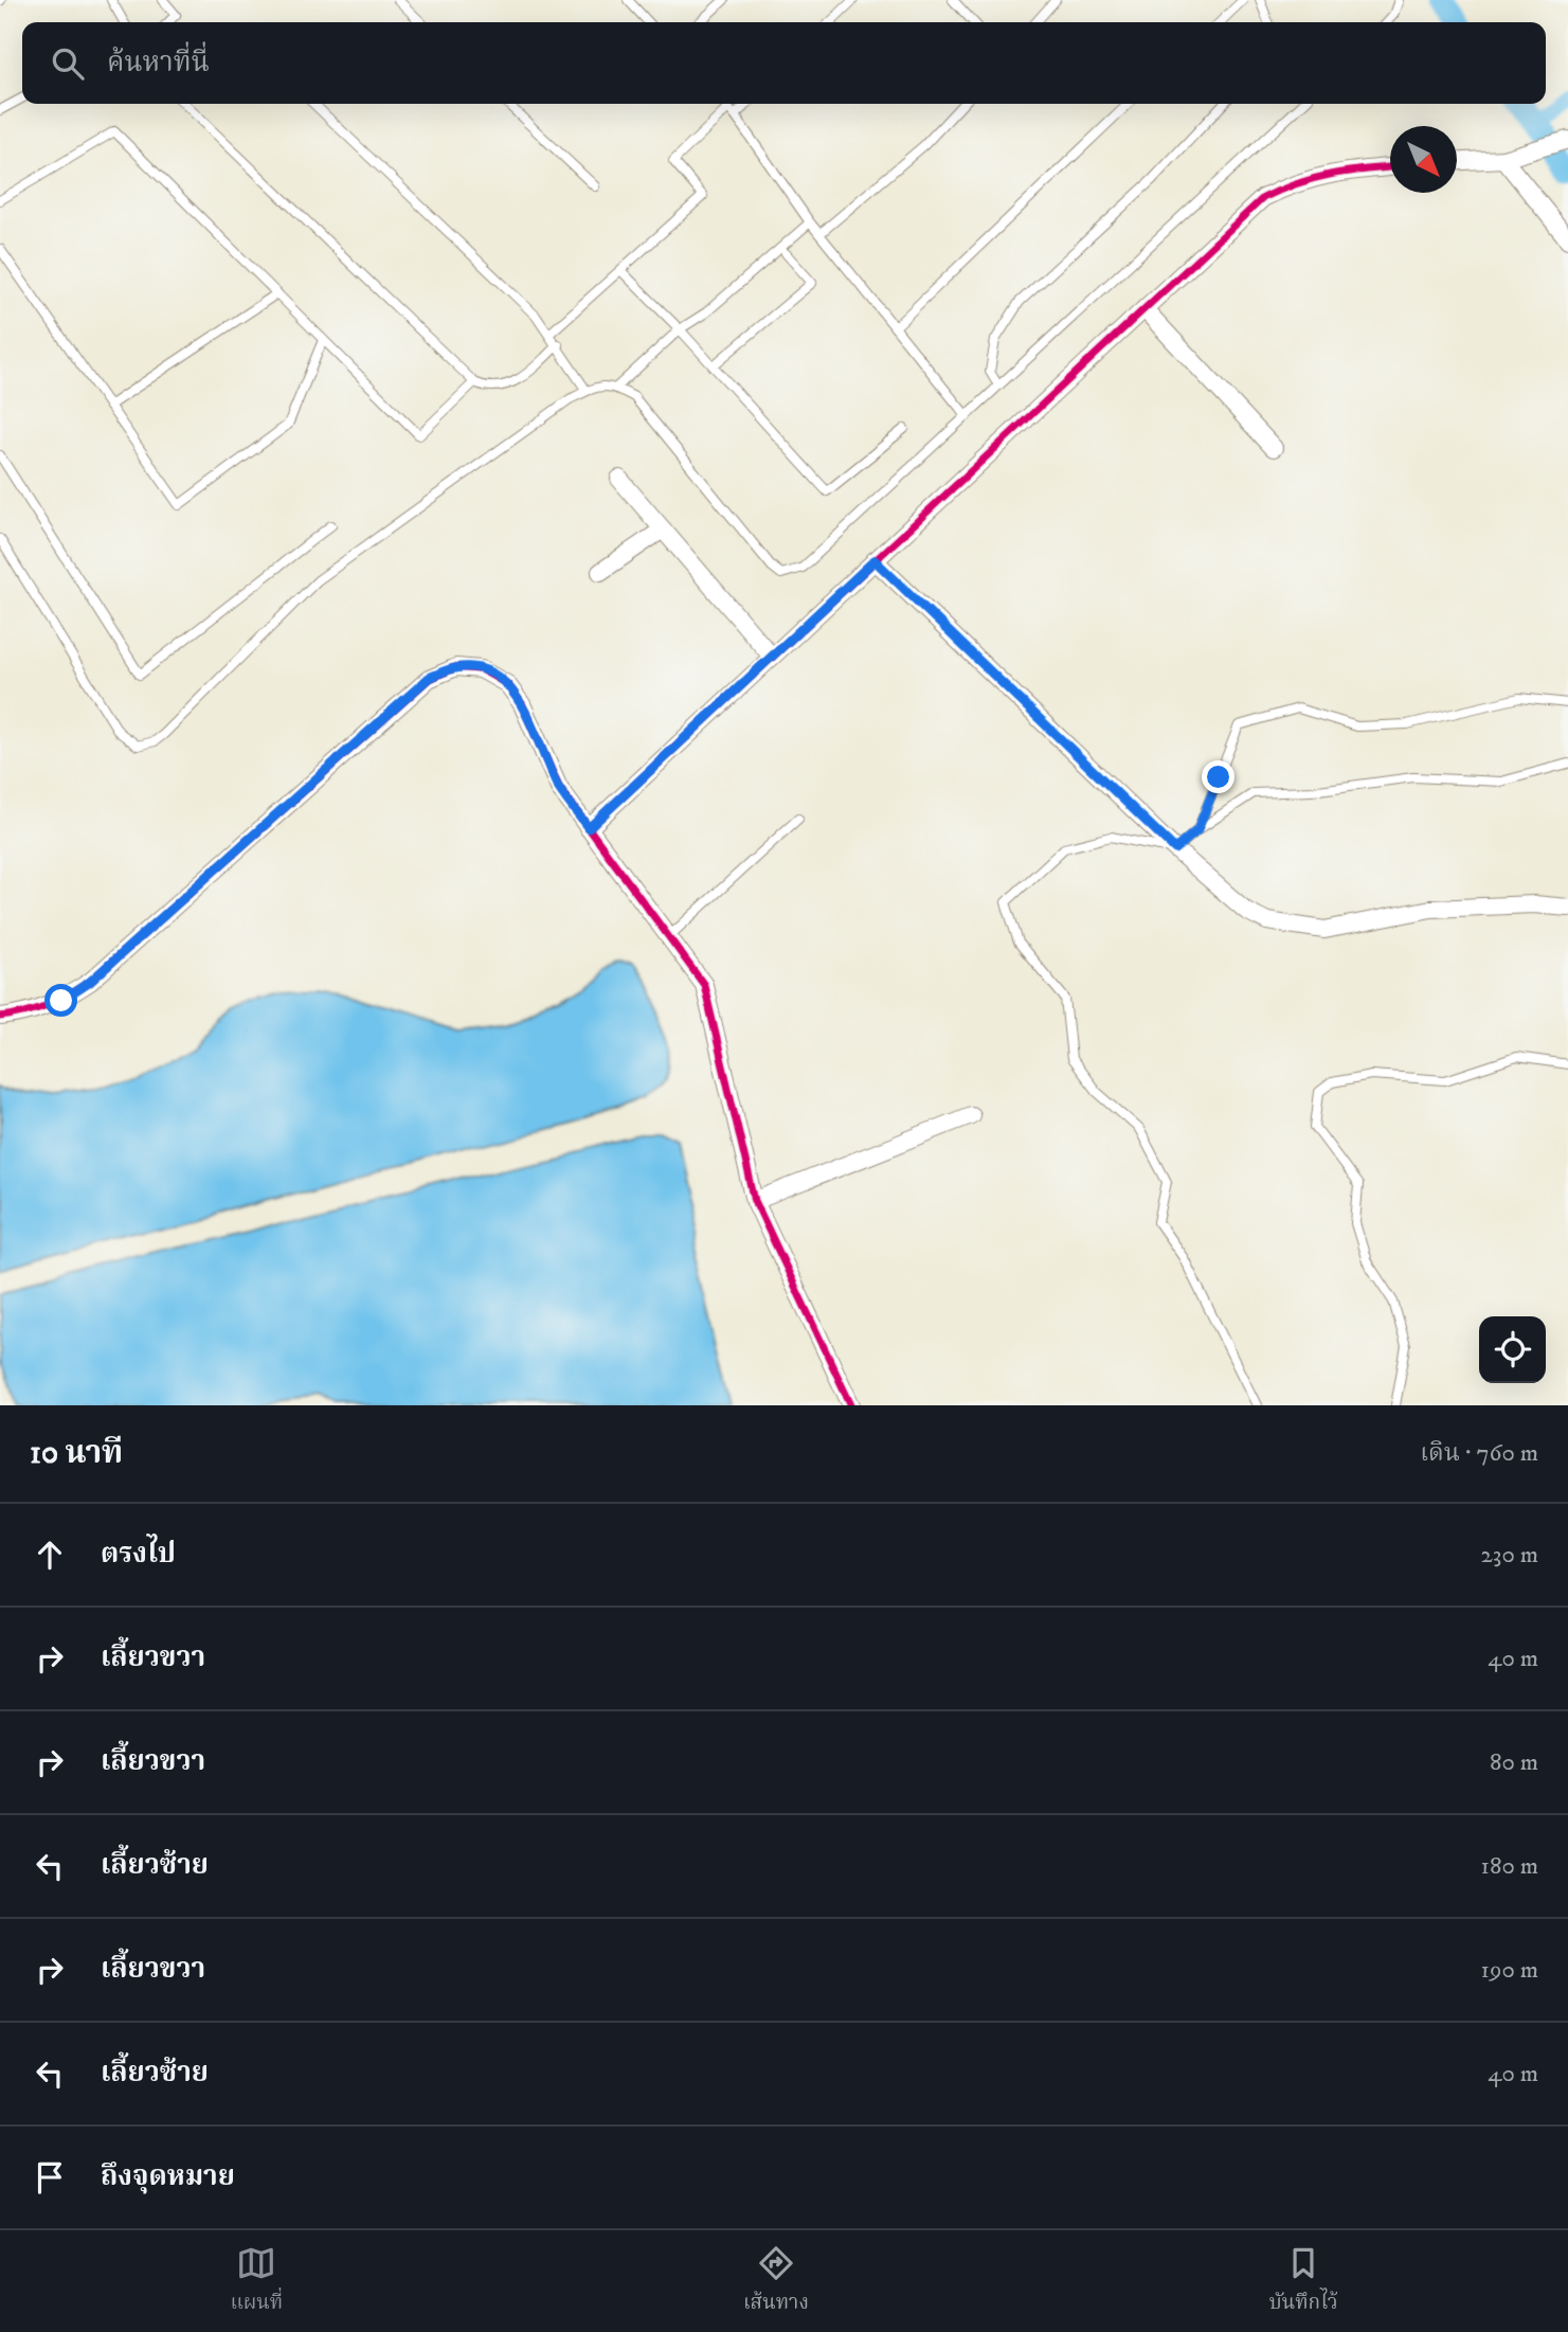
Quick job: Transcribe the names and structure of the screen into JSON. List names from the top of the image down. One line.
{"north":"bottom right","page":{"search":"ค้นหาที่นี่","heading":["10 นาที","เดิน · 760 m"],"list":[["ตรงไป","230 m"],["เลี้ยวขวา","40 m"],["เลี้ยวขวา","80 m"],["เลี้ยวซ้าย","180 m"],["เลี้ยวขวา","190 m"],["เลี้ยวซ้าย","40 m"],"ถึงจุดหมาย"],"nav":["แผนที่","เส้นทาง","บันทึกไว้"]}}
